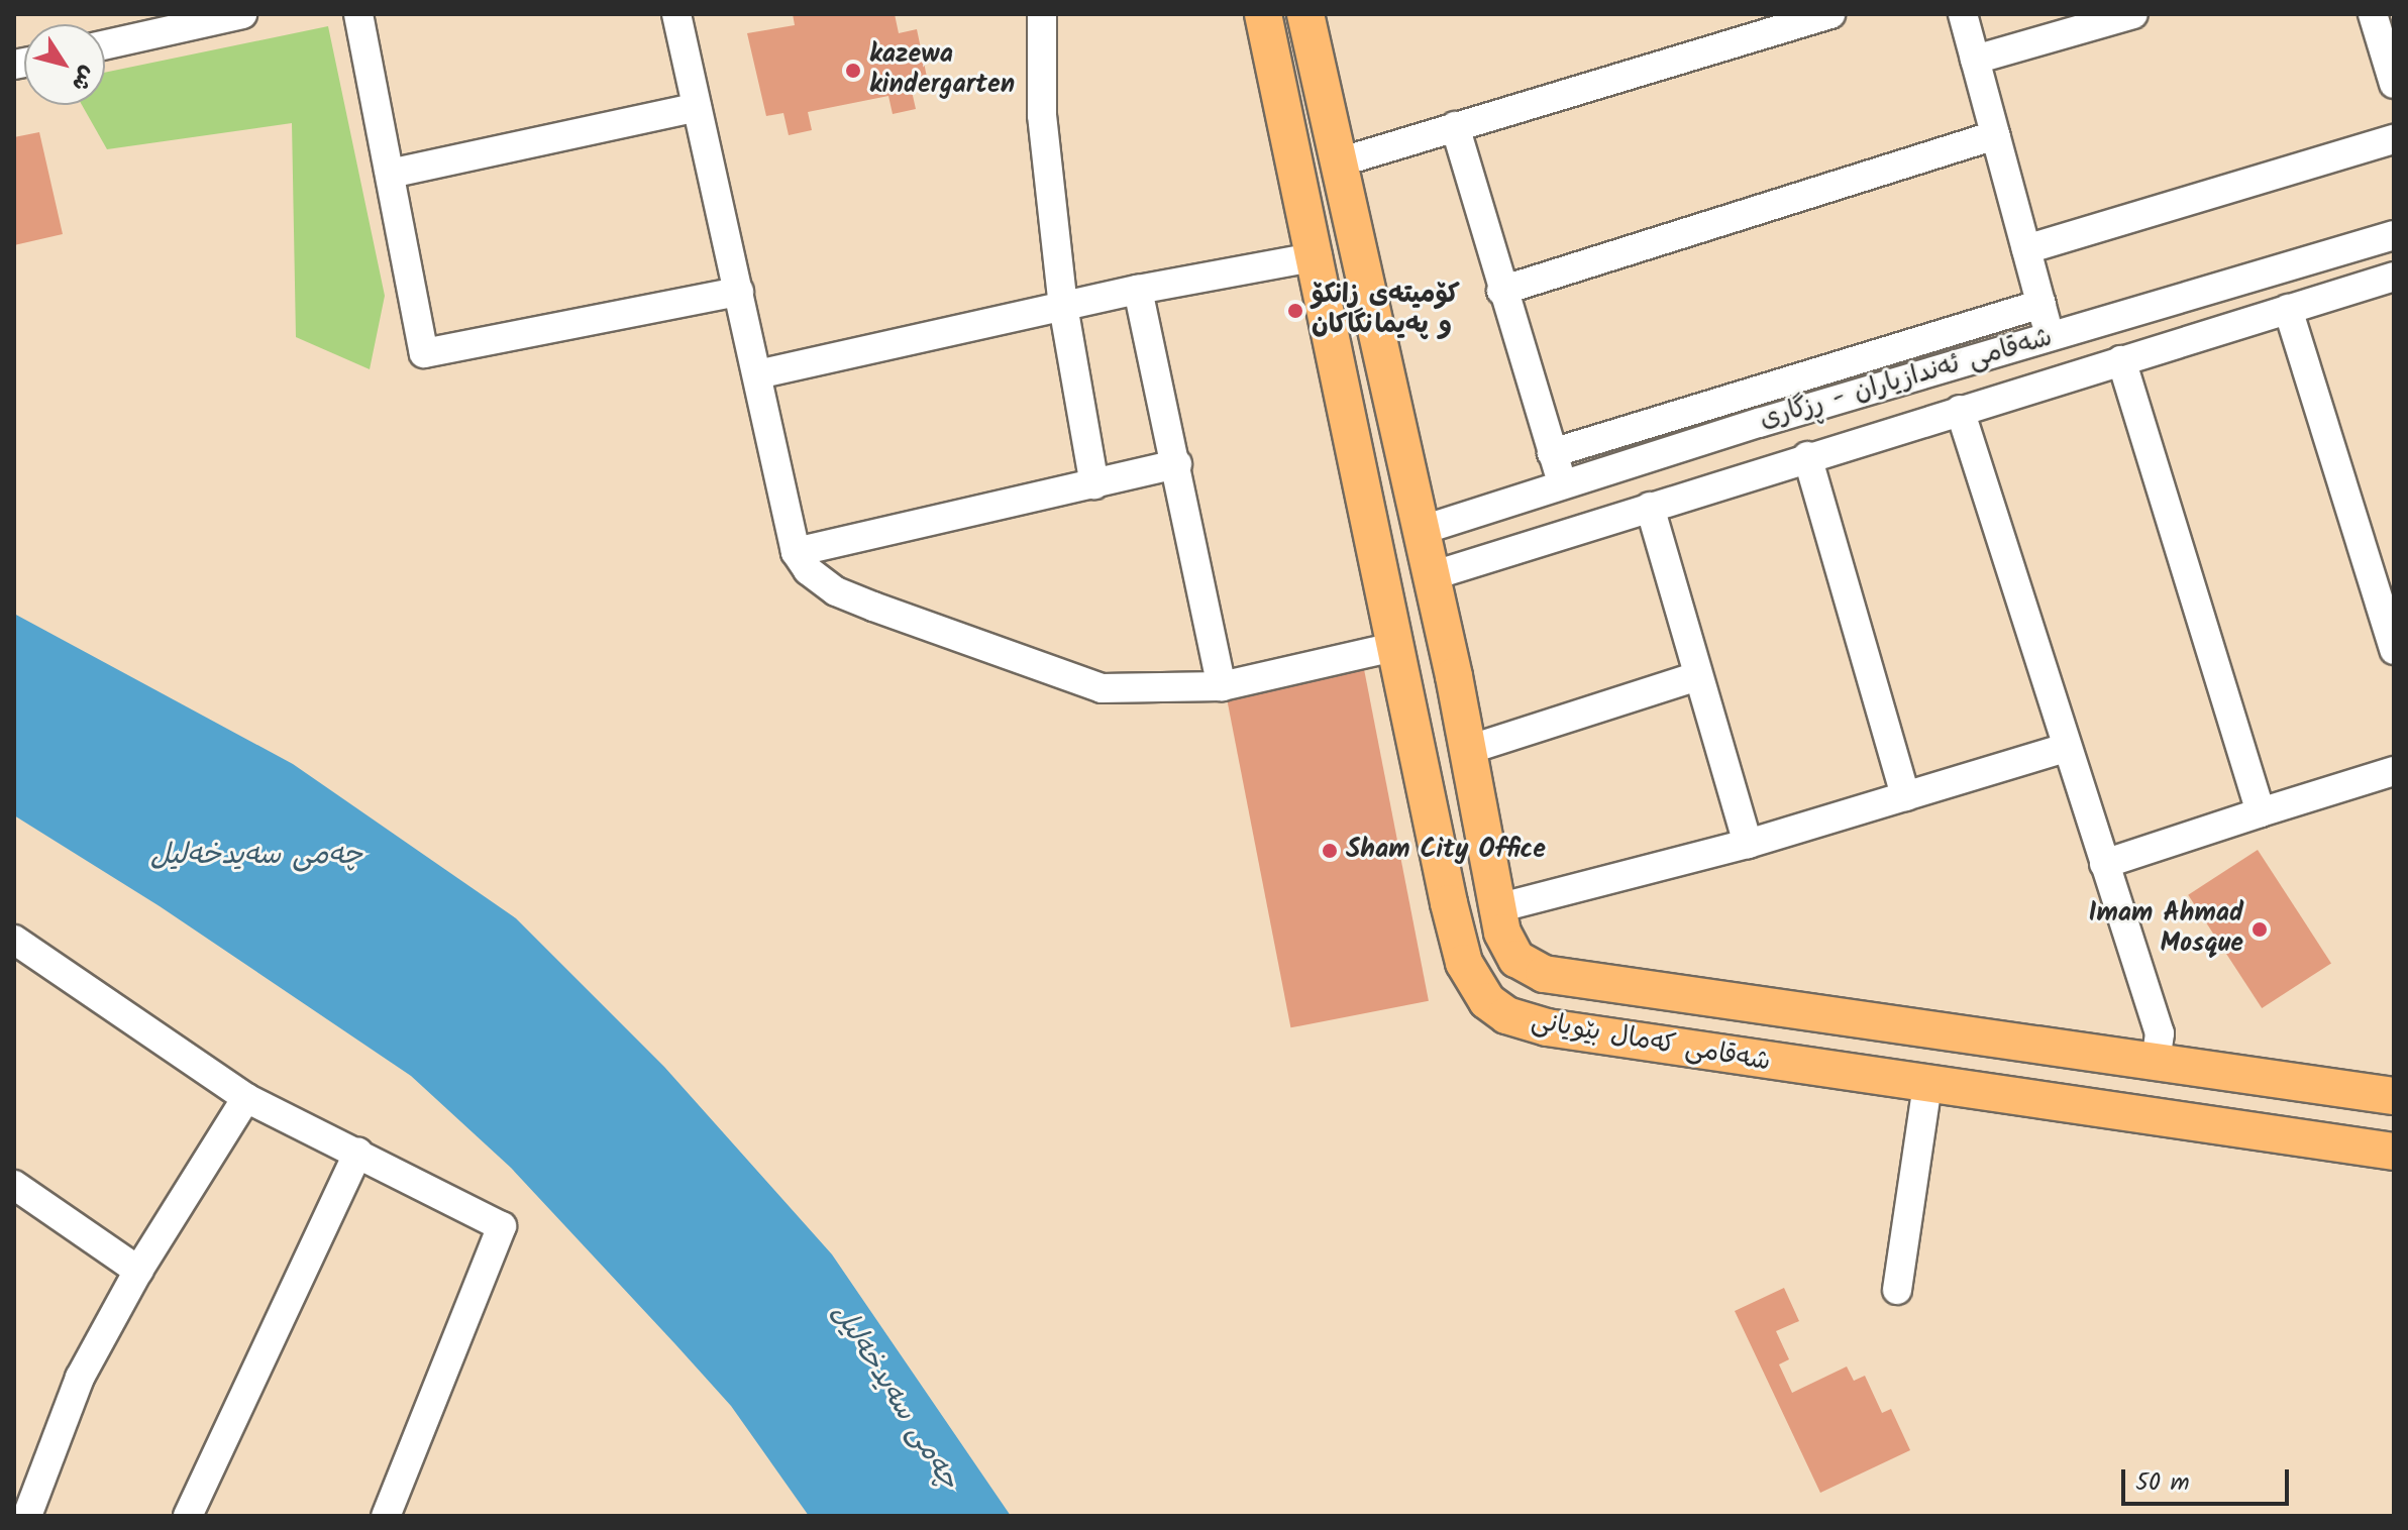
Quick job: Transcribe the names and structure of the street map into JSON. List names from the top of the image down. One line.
{"streets":{"main road":["شەقامی کەمال بێویانی"],"street":["شەقامی ئەندازیاران - ڕزگاری"]},"crossings":[["شەقامی ئەندازیاران - ڕزگاری","شەقامی کەمال بێویانی"]],"water":["چەمی سەیدخەلیل"],"places":["kazewa kindergarten","کۆمیتەی زانکۆ و پەیمانگاکان","Sham City Office","Imam Ahmad Mosque"],"scale_bar":"50 m","north":"bottom right"}
